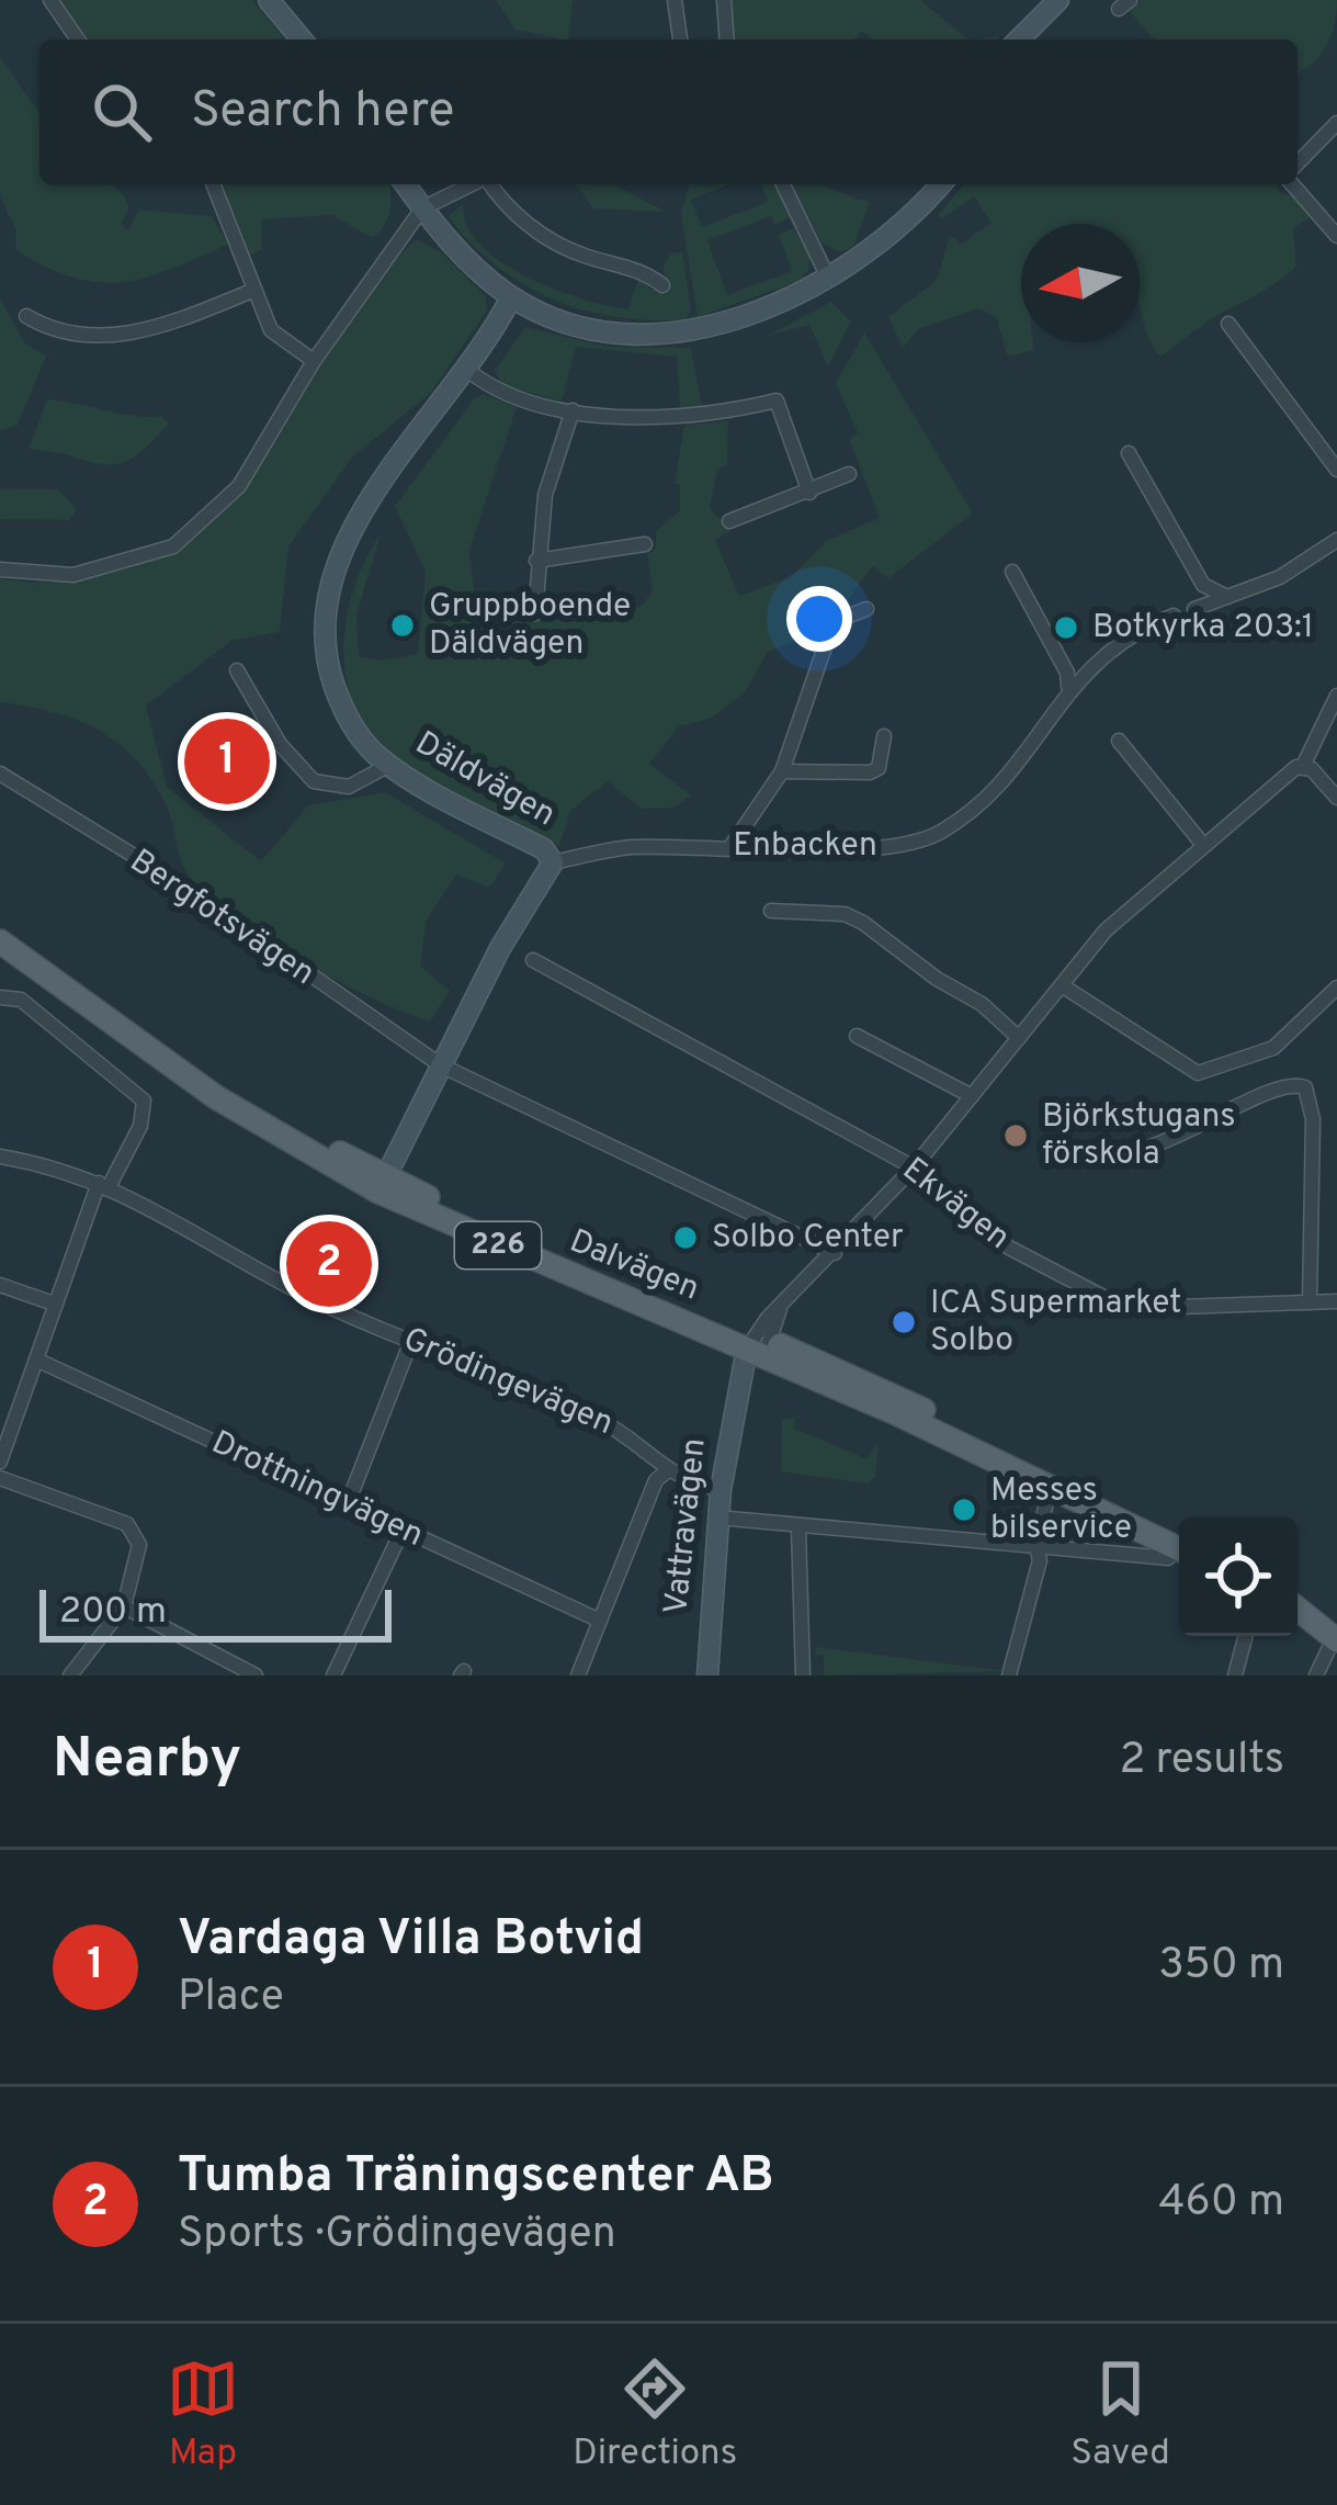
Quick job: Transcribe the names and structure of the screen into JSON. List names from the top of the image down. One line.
{"streets":{"main road":["226","Dalvägen"],"street":["Däldvägen","Enbacken","Bergfotsvägen","Ekvägen","Grödingevägen","Drottningvägen","Vattravägen"]},"crossings":[["Däldvägen","Enbacken"],["Däldvägen","Bergfotsvägen"],["Däldvägen","Dalvägen"],["Dalvägen","Vattravägen"],["Grödingevägen","Vattravägen"]],"places":["Gruppboende Däldvägen","Botkyrka 203:1","Björkstugans förskola","Solbo Center","ICA Supermarket Solbo","Messes bilservice"],"scale_bar":"200 m","north":"left","page":{"search":"Search here","pins":["1","2"],"scale":"200 m","heading":["Nearby","2 results"],"list":[{"mark":"1","name":"Vardaga Villa Botvid","note":"Place","value":"350 m"},{"mark":"2","name":"Tumba Träningscenter AB","note":"Sports · Grödingevägen","value":"460 m"}],"nav":["Map","Directions","Saved"]}}
